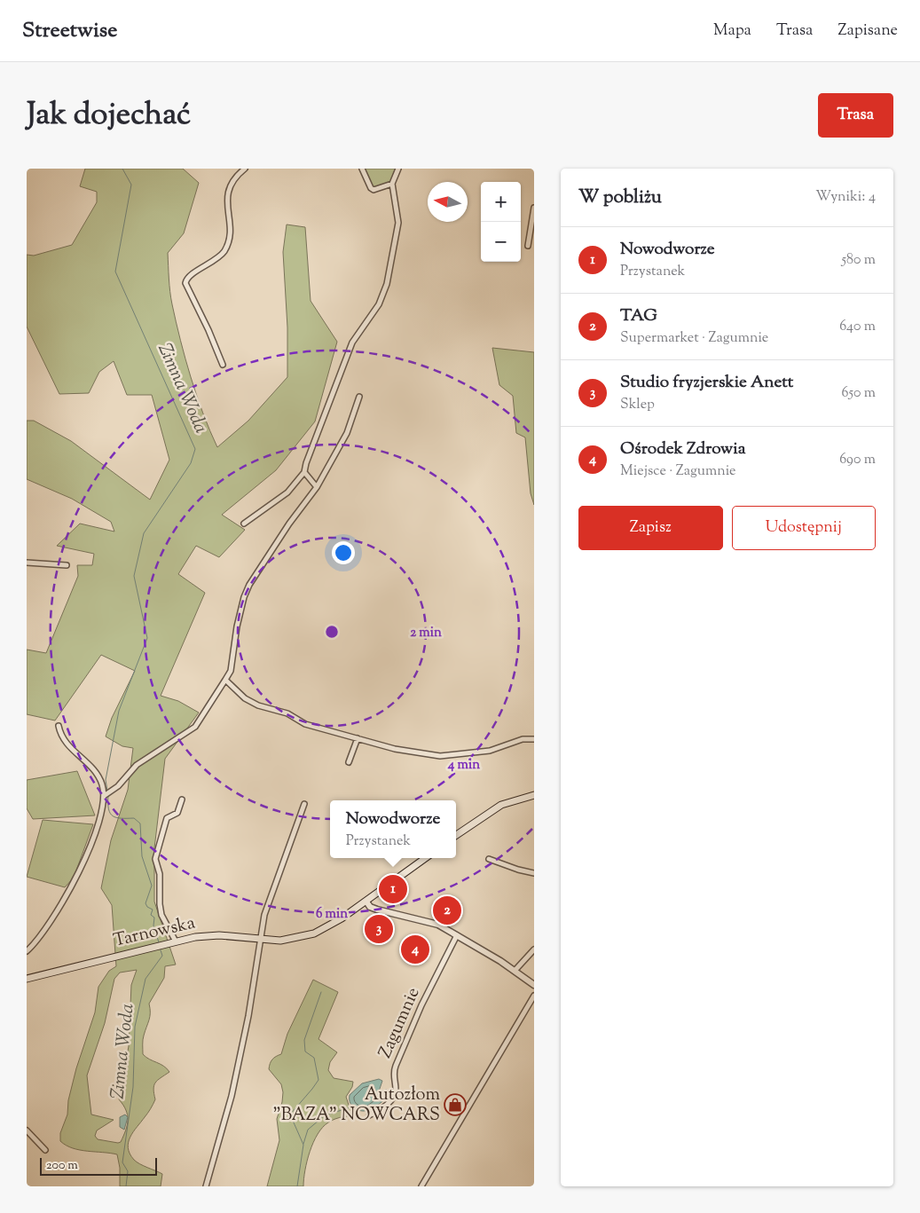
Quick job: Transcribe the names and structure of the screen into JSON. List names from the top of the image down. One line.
{"streets":{"main road":["Tarnowska"],"street":["Zagumnie"]},"water":["Zimna Woda"],"places":{"shop":["Autozłom \"BAZA\" NOWCARS"]},"scale_bar":"200 m","north":"left","page":{"header":"Streetwise","nav":["Mapa","Trasa","Zapisane"],"title":"Jak dojechać","buttons":["Trasa",["Zapisz","Udostępnij"]],"heading":["W pobliżu","Wyniki: 4"],"map_buttons":["+","−"],"list":[{"mark":"1","name":"Nowodworze","note":"Przystanek","value":"580 m"},{"mark":"2","name":"TAG","note":"Supermarket · Zagumnie","value":"640 m"},{"mark":"3","name":"Studio fryzjerskie Anett","note":"Sklep","value":"650 m"},{"mark":"4","name":"Ośrodek Zdrowia","note":"Miejsce · Zagumnie","value":"690 m"}],"popup":["Nowodworze","Przystanek"],"pins":["1","2","3","4"],"scale":"200 m"},"rings":["2 min","4 min","6 min"]}
